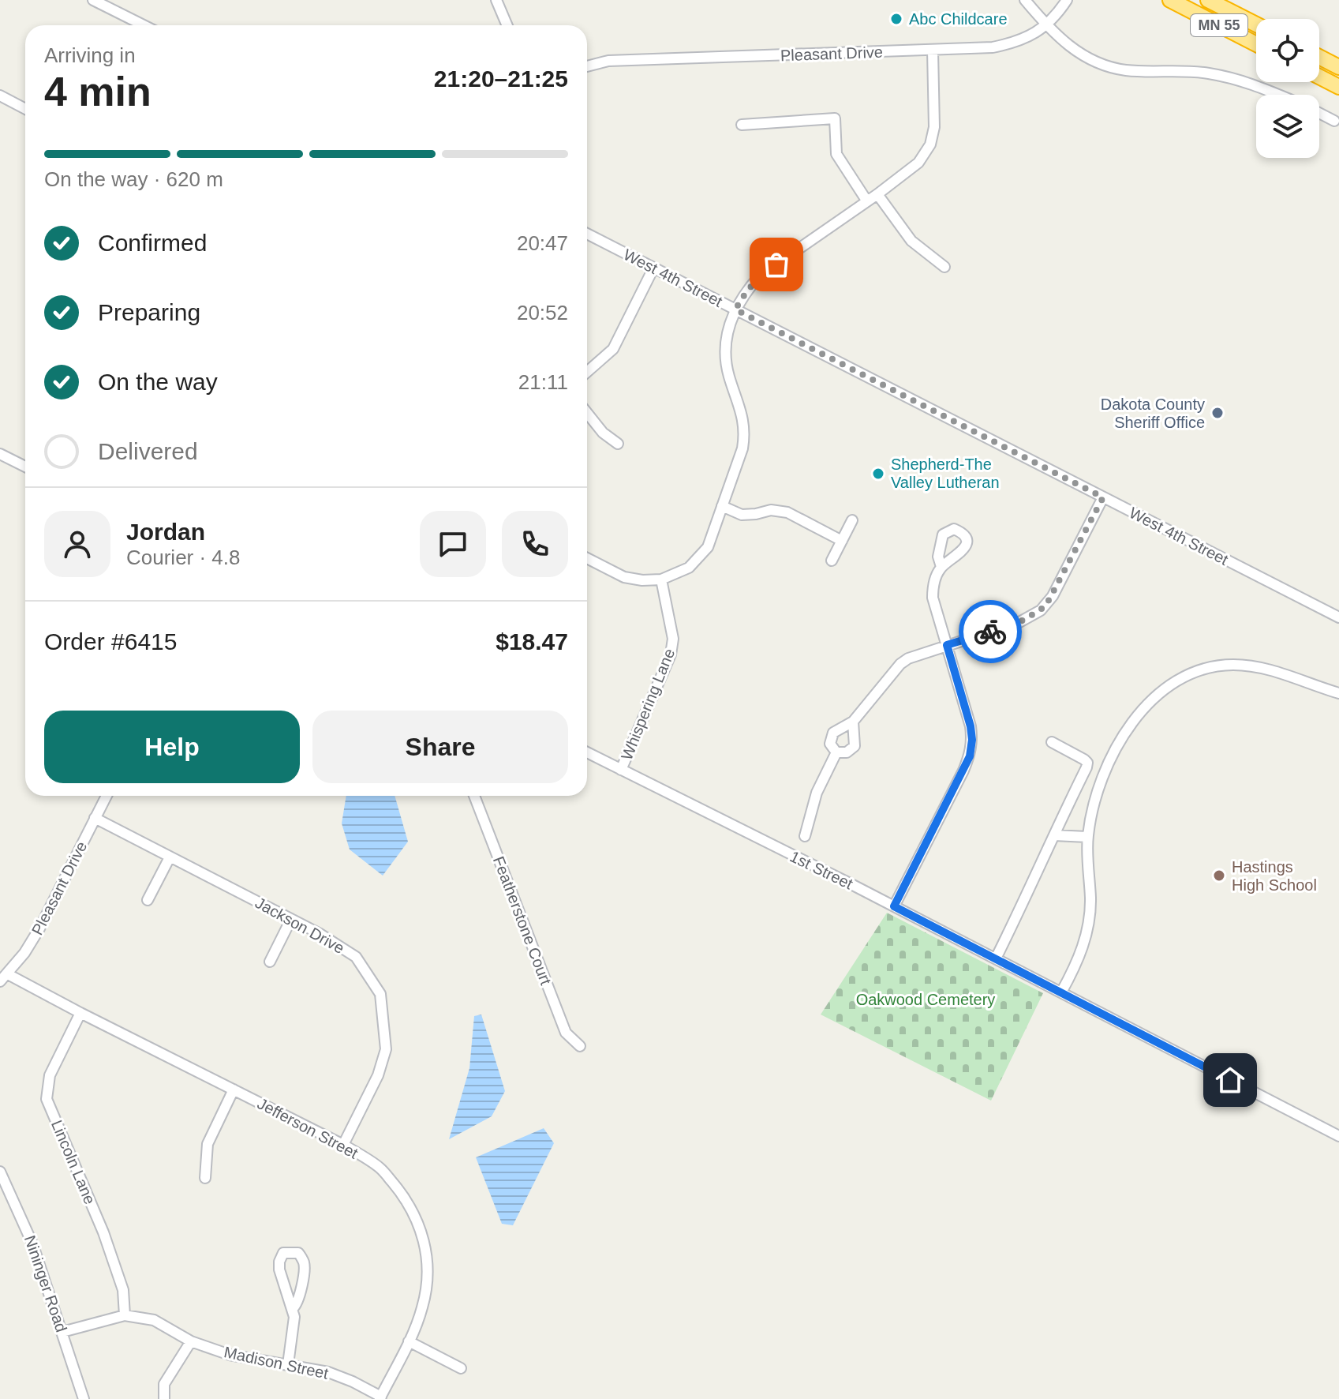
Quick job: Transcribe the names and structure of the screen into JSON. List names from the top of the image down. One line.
{"streets":{"highway":["MN 55"],"street":["Pleasant Drive","West 4th Street","Whispering Lane","1st Street","Featherstone Court","Jackson Drive","Jefferson Street","Lincoln Lane","Nininger Road","Madison Street"]},"crossings":[["Pleasant Drive","Jackson Drive"],["Pleasant Drive","Jefferson Street"],["Whispering Lane","1st Street"],["Jackson Drive","Jefferson Street"],["Jefferson Street","Lincoln Lane"],["Jefferson Street","Madison Street"],["Lincoln Lane","Madison Street"],["Nininger Road","Madison Street"]],"parks":["Oakwood Cemetery"],"places":["Abc Childcare","Dakota County Sheriff Office","Shepherd-The Valley Lutheran","Hastings High School"],"page":{"heading":["4 min","Arriving in","21:20–21:25"],"panel":["Jordan","Courier · 4.8","Order #6415","$18.47"],"bar":"On the way · 620 m","list":[["Confirmed","20:47"],["Preparing","20:52"],["On the way","21:11"],"Delivered"],"buttons":["Help","Share"]}}
